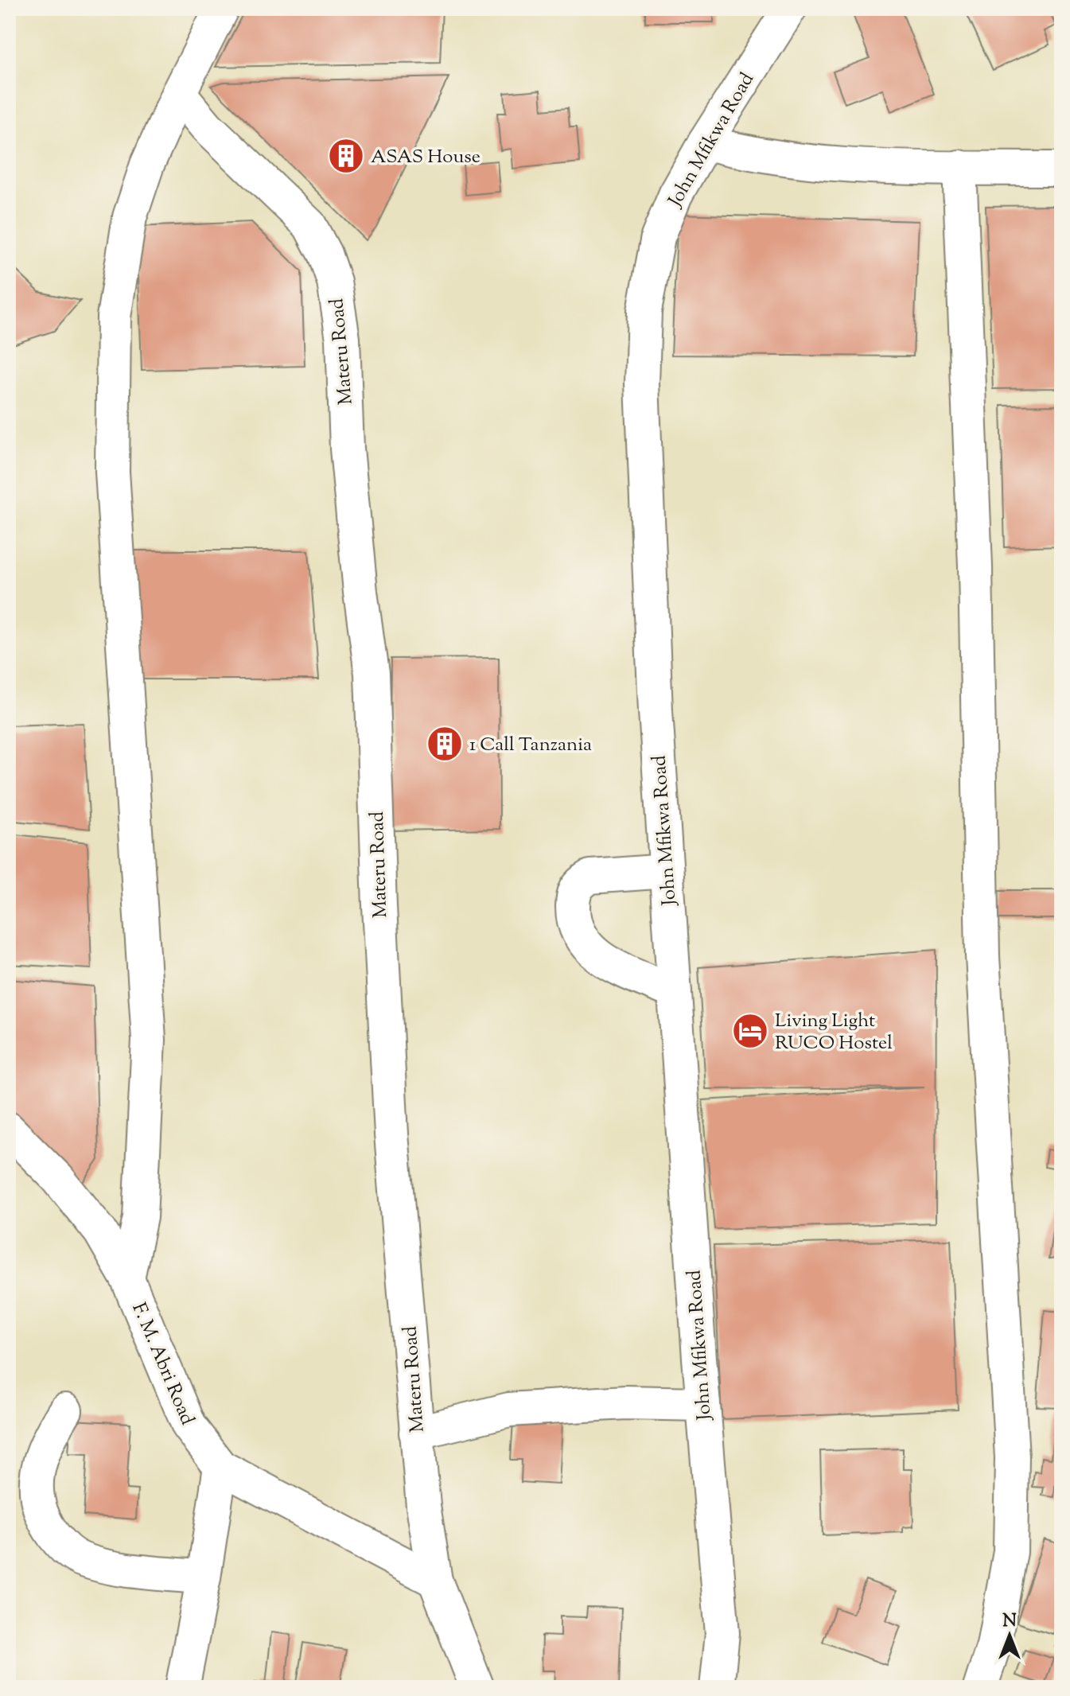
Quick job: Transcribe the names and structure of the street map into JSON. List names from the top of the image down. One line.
{"streets":{"street":["John Mfikwa Road","Materu Road","F. M. Abri Road"]},"crossings":[["Materu Road","F. M. Abri Road"]],"places":{"building":["ASAS House","1 Call Tanzania"],"hotel":["Living Light RUCO Hostel"]},"north":"top"}
